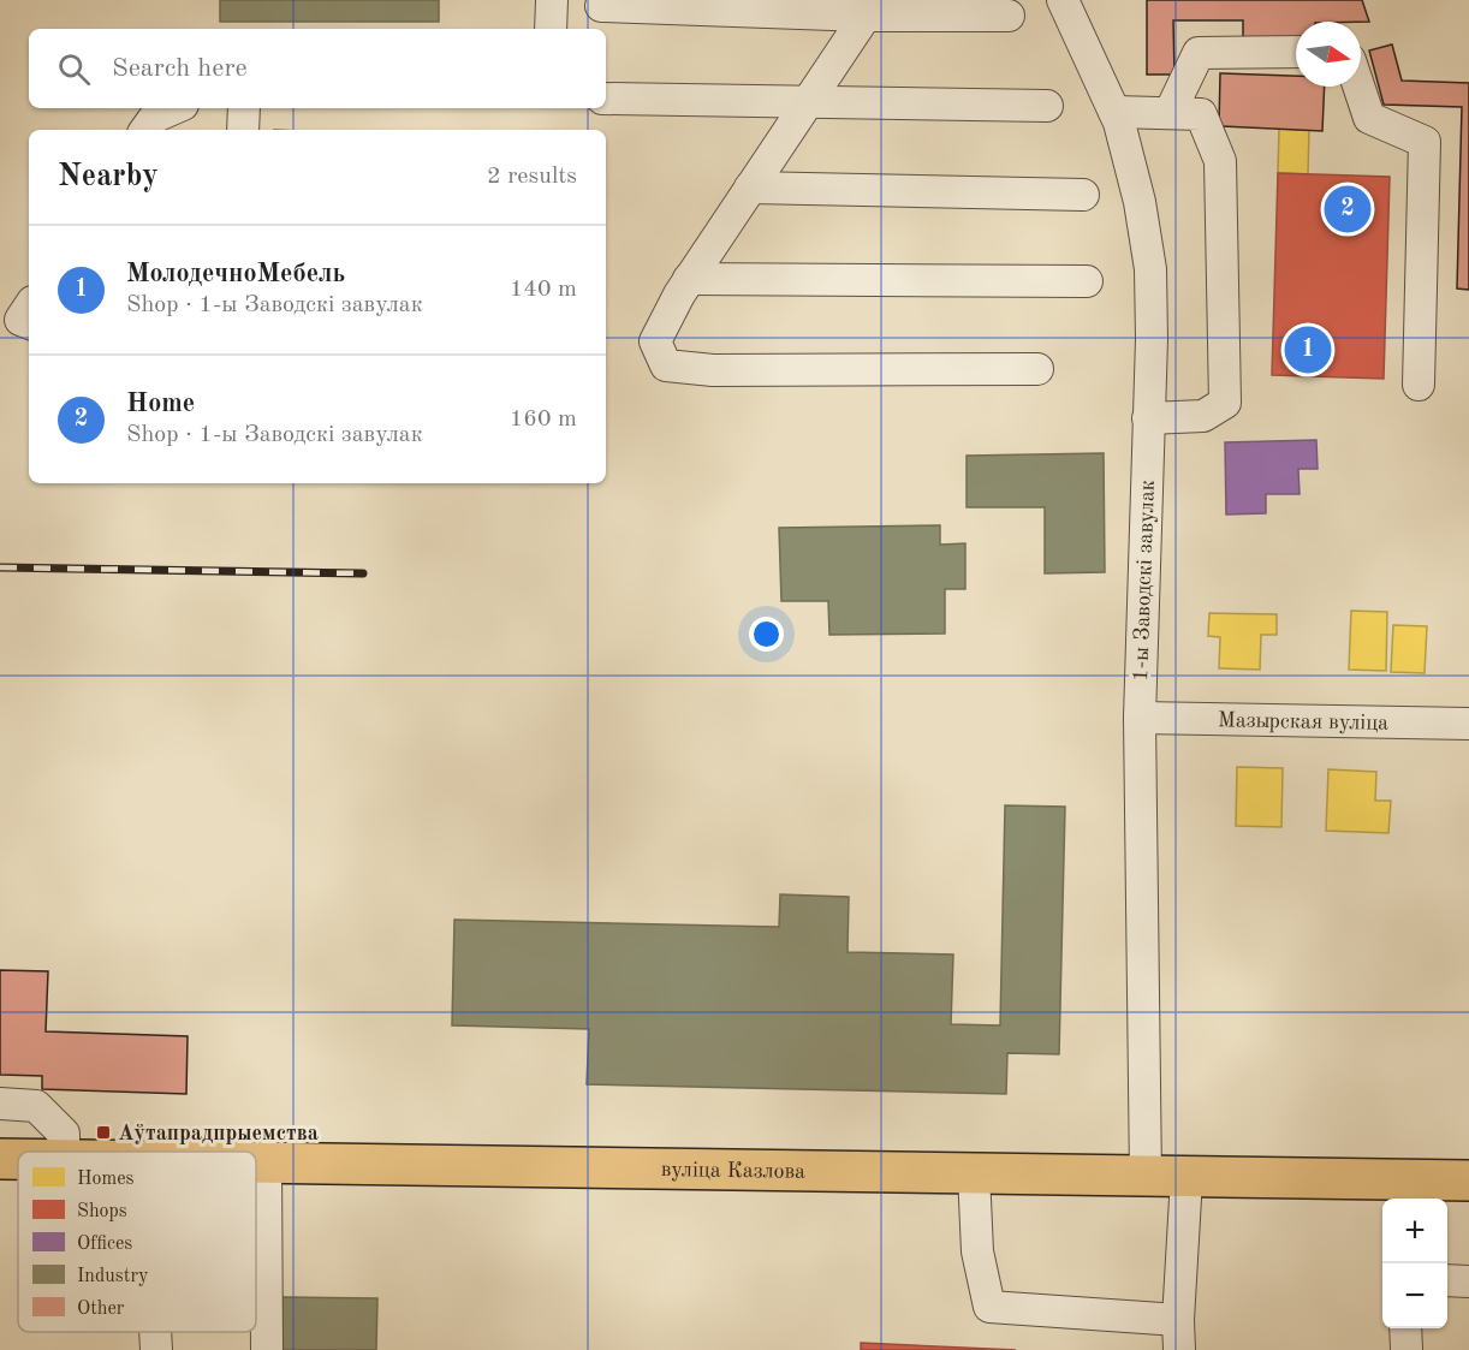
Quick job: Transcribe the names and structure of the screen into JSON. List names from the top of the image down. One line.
{"streets":{"main road":["вуліца Казлова"],"street":["1-ы Заводскі завулак","Мазырская вуліца"]},"crossings":[["1-ы Заводскі завулак","Мазырская вуліца"],["1-ы Заводскі завулак","вуліца Казлова"]],"places":{"transit":["Аўтапрадпрыемства"]},"legend":["Homes","Shops","Offices","Industry","Other"],"north":"right","page":{"search":"Search here","heading":["Nearby","2 results"],"pins":["2","1"],"list":[{"mark":"1","name":"МолодечноМебель","note":"Shop · 1-ы Заводскі завулак","value":"140 m"},{"mark":"2","name":"Home","note":"Shop · 1-ы Заводскі завулак","value":"160 m"}],"map_buttons":["+","−"]}}
